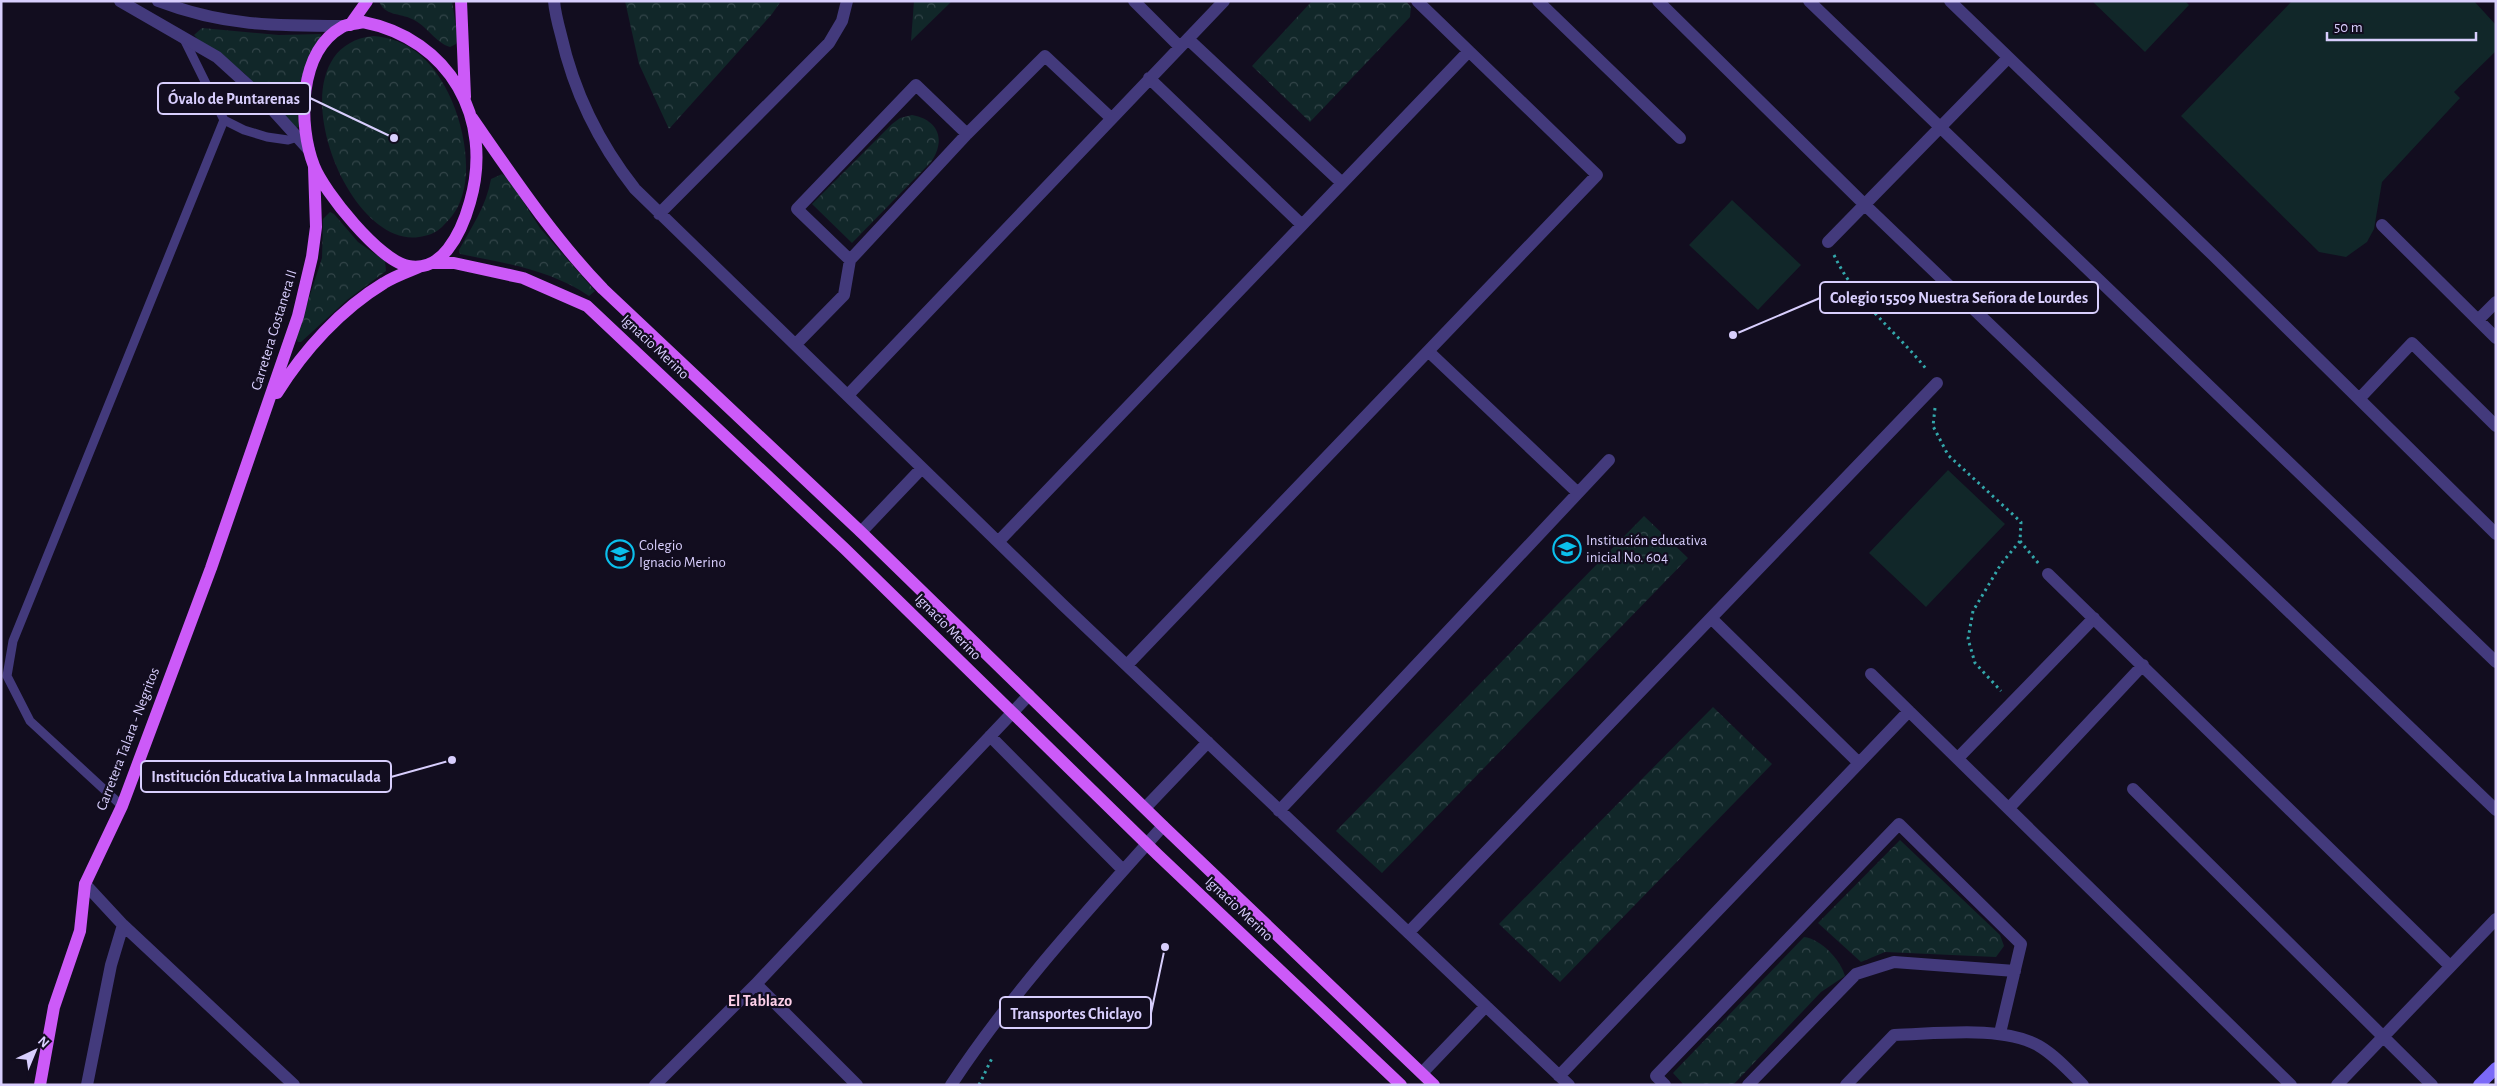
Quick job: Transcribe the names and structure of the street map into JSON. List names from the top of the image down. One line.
{"streets":{"main road":["Carretera Costanera II","Ignacio Merino","Carretera Talara - Negritos"]},"crossings":[["Carretera Costanera II","Ignacio Merino"],["Carretera Costanera II","Carretera Talara - Negritos"]],"districts":["El Tablazo"],"places":{"other":["Óvalo de Puntarenas","Colegio 15509 Nuestra Señora de Lourdes","Institución Educativa La Inmaculada","Transportes Chiclayo"],"school or university":["Institución educativa inicial No. 604","Colegio Ignacio Merino"]},"scale_bar":"50 m","north":"top right"}
